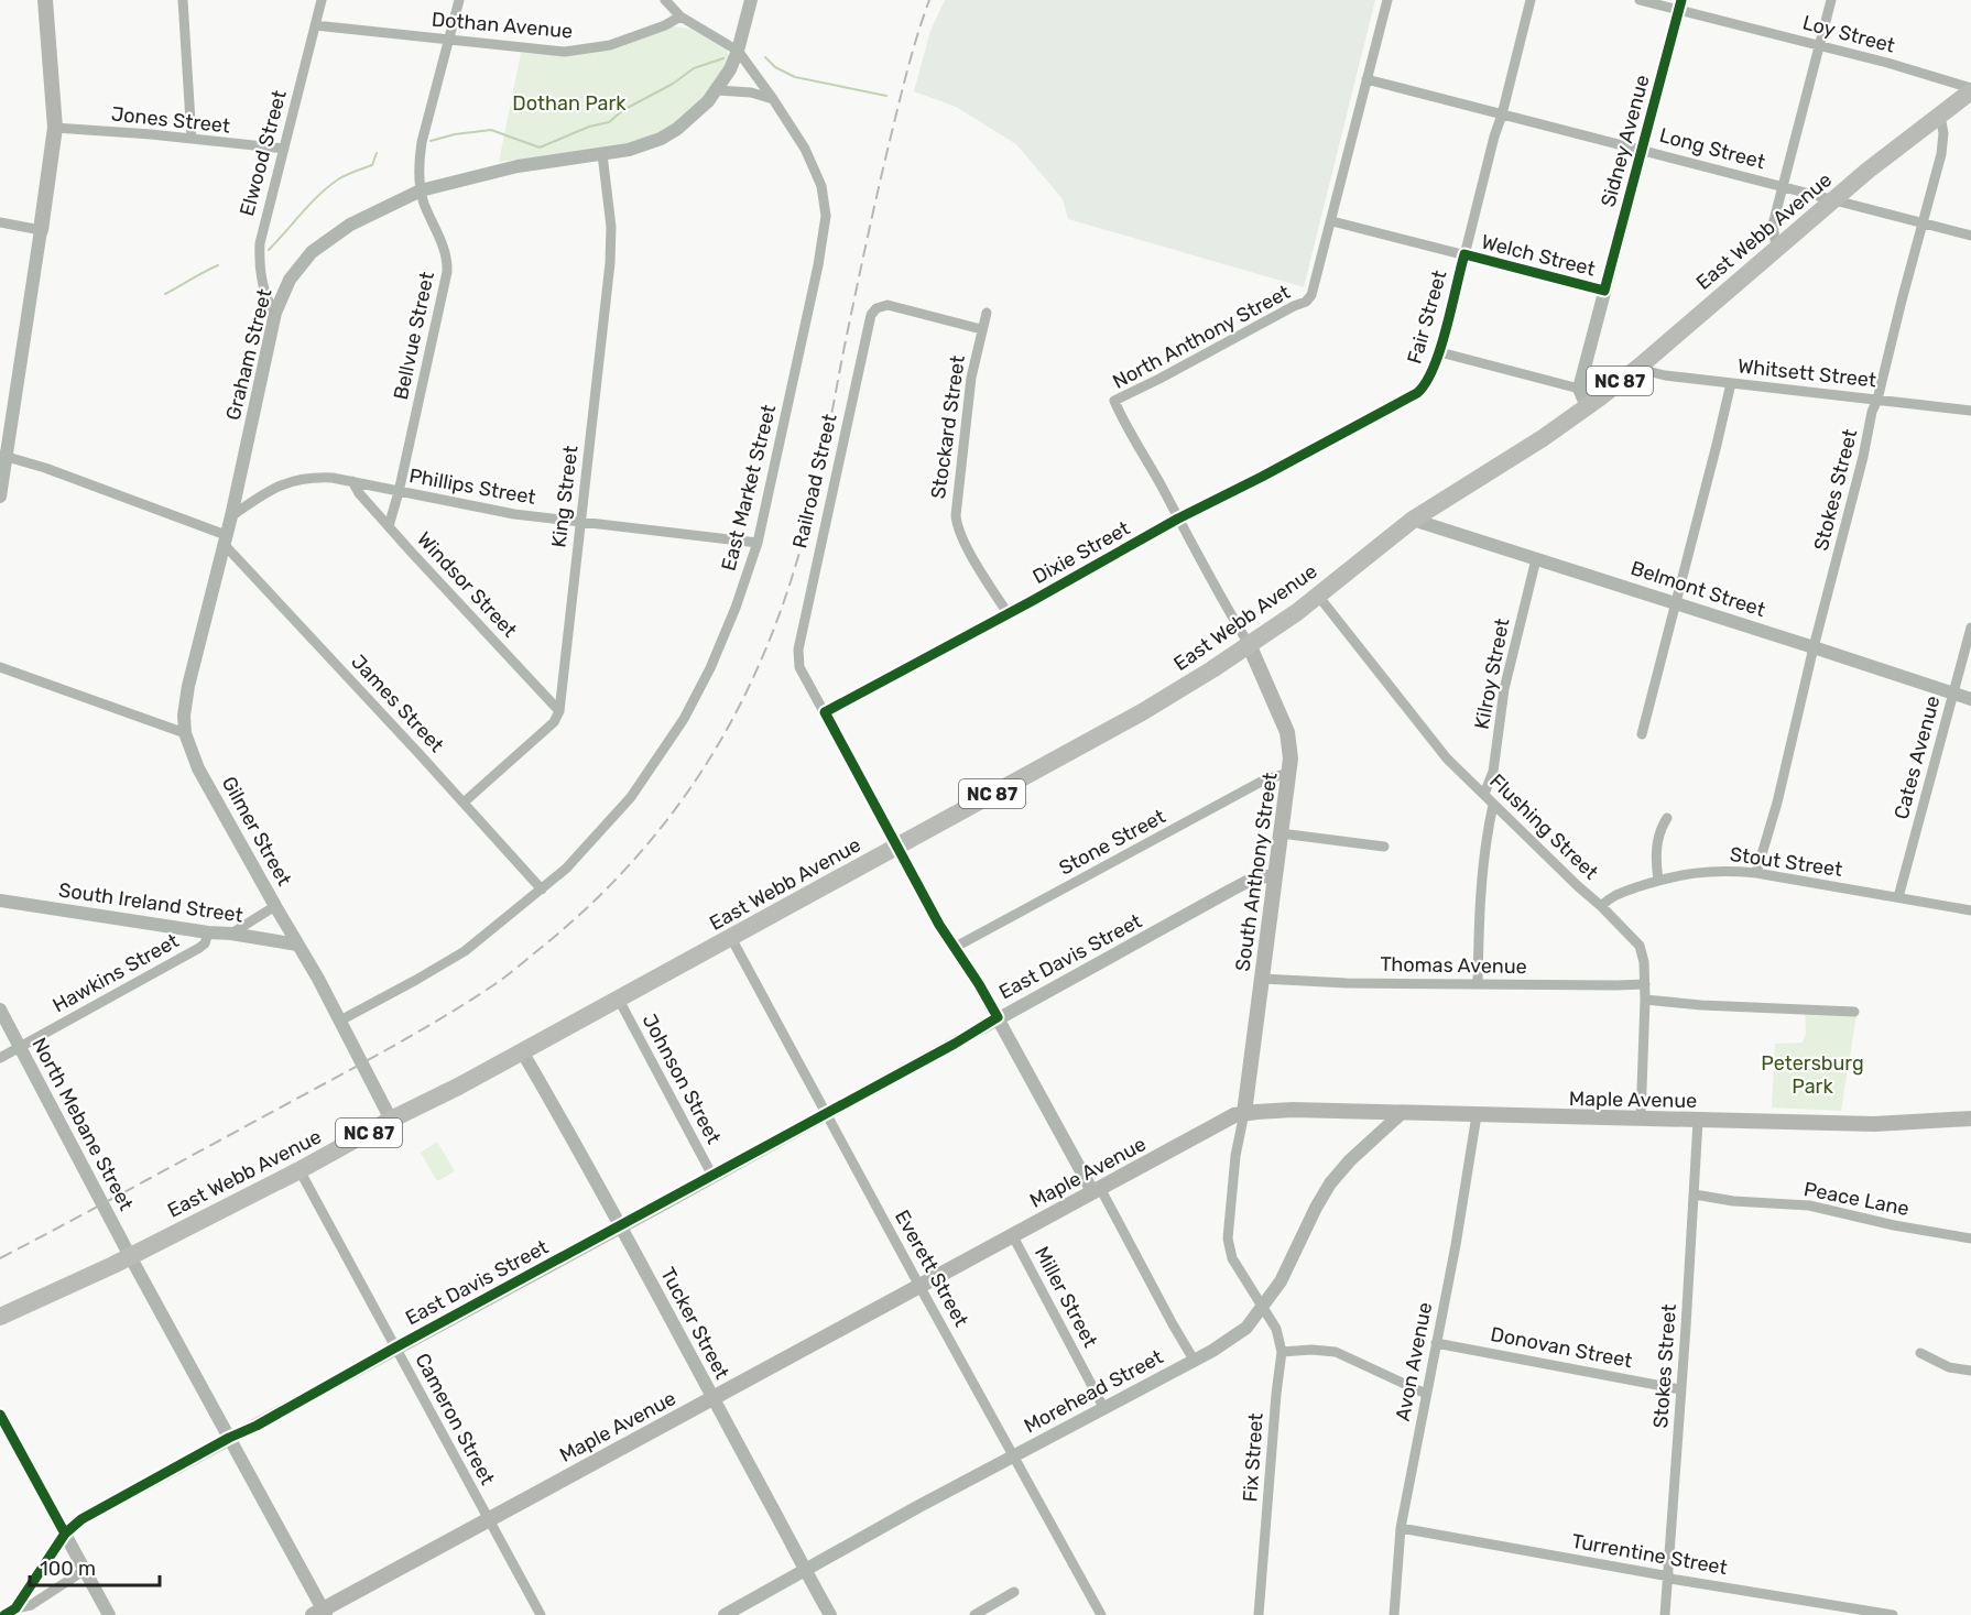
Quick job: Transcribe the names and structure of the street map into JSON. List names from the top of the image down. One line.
{"streets":{"highway":["East Webb Avenue","NC 87"],"main road":["South Anthony Street","Maple Avenue"],"street":["Dothan Avenue","Loy Street","Jones Street","Sidney Avenue","Long Street","Elwood Street","Welch Street","Fair Street","Bellvue Street","North Anthony Street","Graham Street","Whitsett Street","Stockard Street","Railroad Street","Phillips Street","East Market Street","Stokes Street","King Street","Dixie Street","Windsor Street","Belmont Street","Kilroy Street","James Street","Cates Avenue","Flushing Street","Gilmer Street","Stone Street","Stout Street","South Ireland Street","East Davis Street","Thomas Avenue","Hawkins Street","Johnson Street","North Mebane Street","Peace Lane","Everett Street","Miller Street","Tucker Street","Donovan Street","Avon Avenue","Morehead Street","Cameron Street","Fix Street","Turrentine Street"]},"crossings":[["Dothan Avenue","Elwood Street"],["Dothan Avenue","Bellvue Street"],["Loy Street","Sidney Avenue"],["Loy Street","East Webb Avenue"],["Jones Street","Elwood Street"],["Sidney Avenue","Long Street"],["Sidney Avenue","Welch Street"],["Long Street","East Webb Avenue"],["Long Street","Fair Street"],["Long Street","North Anthony Street"],["Long Street","Stokes Street"],["Elwood Street","Graham Street"],["East Webb Avenue","North Anthony Street"],["East Webb Avenue","Whitsett Street"],["East Webb Avenue","Stokes Street"],["East Webb Avenue","Belmont Street"],["East Webb Avenue","Flushing Street"],["East Webb Avenue","Gilmer Street"],["East Webb Avenue","South Anthony Street"],["East Webb Avenue","Johnson Street"],["East Webb Avenue","North Mebane Street"],["East Webb Avenue","Everett Street"],["East Webb Avenue","Tucker Street"],["East Webb Avenue","Cameron Street"],["Welch Street","Fair Street"],["Welch Street","North Anthony Street"],["Fair Street","Dixie Street"],["Bellvue Street","Graham Street"],["Bellvue Street","Phillips Street"],["Bellvue Street","Windsor Street"],["North Anthony Street","Dixie Street"],["North Anthony Street","South Anthony Street"],["Graham Street","Phillips Street"],["Graham Street","East Market Street"],["Graham Street","King Street"],["Graham Street","James Street"],["Graham Street","Gilmer Street"],["Whitsett Street","Stokes Street"],["Stockard Street","Railroad Street"],["Stockard Street","Dixie Street"],["Railroad Street","Dixie Street"],["Phillips Street","East Market Street"],["Phillips Street","King Street"],["Phillips Street","Windsor Street"],["East Market Street","James Street"],["East Market Street","Gilmer Street"],["Stokes Street","Belmont Street"],["Stokes Street","Stout Street"],["Stokes Street","Maple Avenue"],["Stokes Street","Peace Lane"],["Stokes Street","Donovan Street"],["Stokes Street","Turrentine Street"],["King Street","Windsor Street"],["Belmont Street","Kilroy Street"],["Belmont Street","Cates Avenue"],["Kilroy Street","Flushing Street"],["Cates Avenue","Stout Street"],["Flushing Street","Stout Street"],["Flushing Street","Thomas Avenue"],["Flushing Street","Maple Avenue"],["Gilmer Street","South Ireland Street"],["Stone Street","South Anthony Street"],["South Anthony Street","East Davis Street"],["South Anthony Street","Thomas Avenue"],["South Anthony Street","Maple Avenue"],["South Anthony Street","Fix Street"],["South Ireland Street","Hawkins Street"],["East Davis Street","Johnson Street"],["East Davis Street","North Mebane Street"],["East Davis Street","Everett Street"],["East Davis Street","Tucker Street"],["East Davis Street","Cameron Street"],["Hawkins Street","North Mebane Street"],["Maple Avenue","North Mebane Street"],["Maple Avenue","Everett Street"],["Maple Avenue","Miller Street"],["Maple Avenue","Tucker Street"],["Maple Avenue","Avon Avenue"],["Maple Avenue","Morehead Street"],["Maple Avenue","Cameron Street"],["Maple Avenue","Fix Street"],["Everett Street","Morehead Street"],["Miller Street","Morehead Street"],["Tucker Street","Morehead Street"],["Donovan Street","Avon Avenue"],["Avon Avenue","Turrentine Street"],["Morehead Street","Fix Street"]],"parks":["Dothan Park","Petersburg Park"],"scale_bar":"100 m"}
